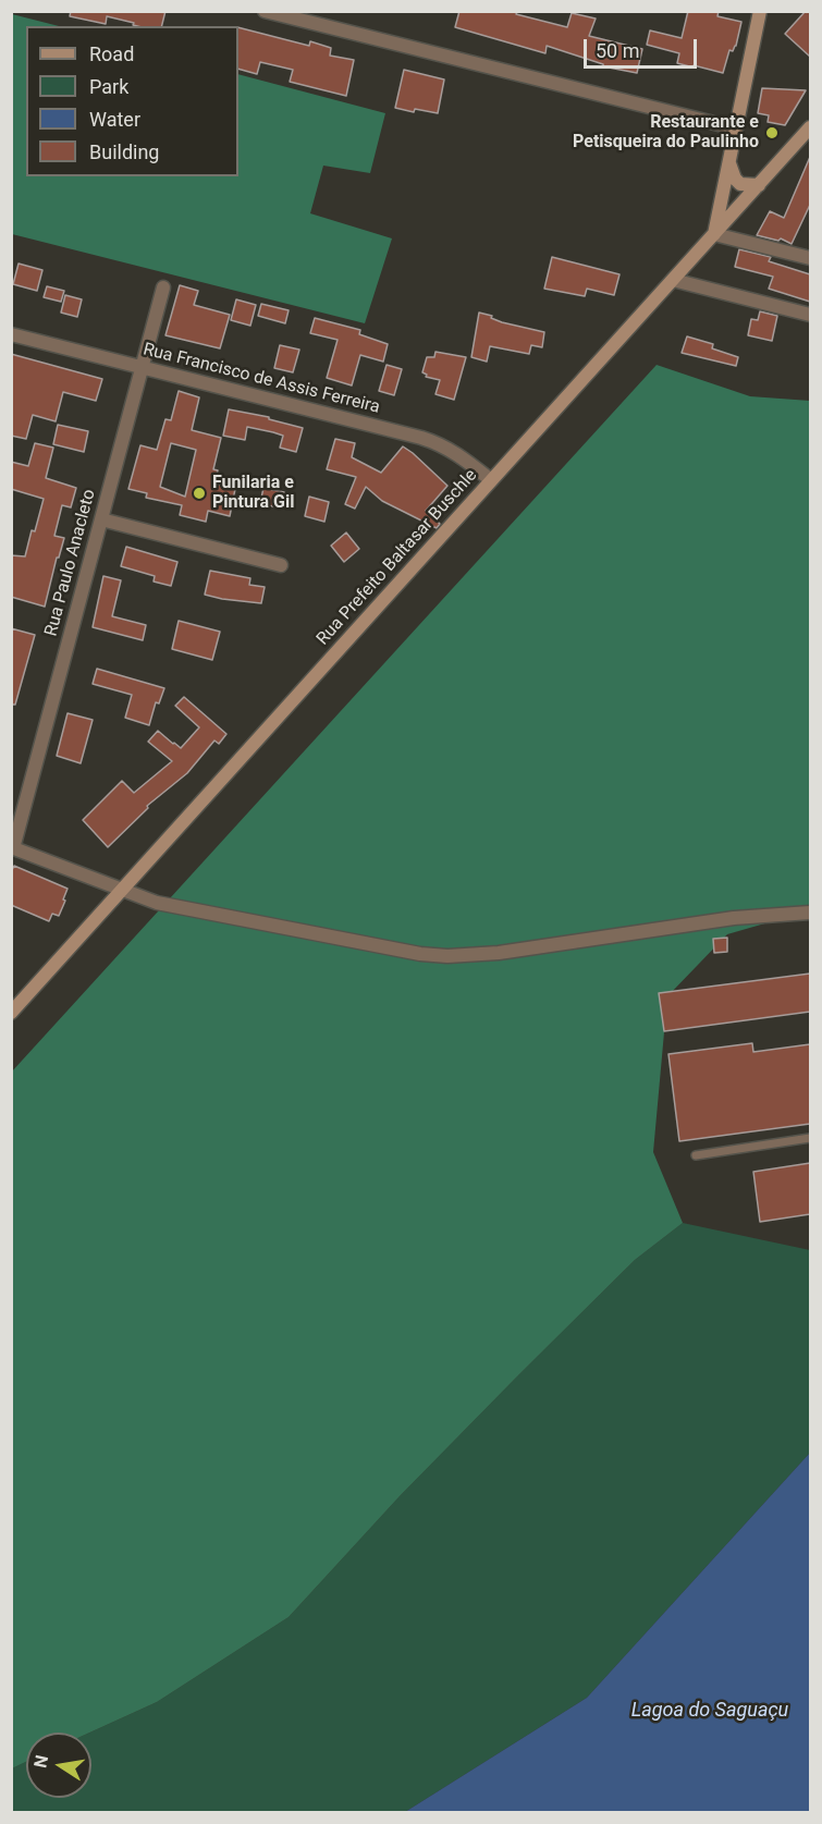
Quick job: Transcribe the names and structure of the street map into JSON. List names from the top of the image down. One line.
{"streets":{"main road":["Rua Prefeito Baltasar Buschle"],"street":["Rua Francisco de Assis Ferreira","Rua Paulo Anacleto"]},"crossings":[["Rua Francisco de Assis Ferreira","Rua Prefeito Baltasar Buschle"],["Rua Francisco de Assis Ferreira","Rua Paulo Anacleto"]],"water":["Lagoa do Saguaçu"],"places":["Restaurante e Petisqueira do Paulinho","Funilaria e Pintura Gil"],"legend":["Road","Park","Water","Building"],"scale_bar":"50 m","north":"left"}
